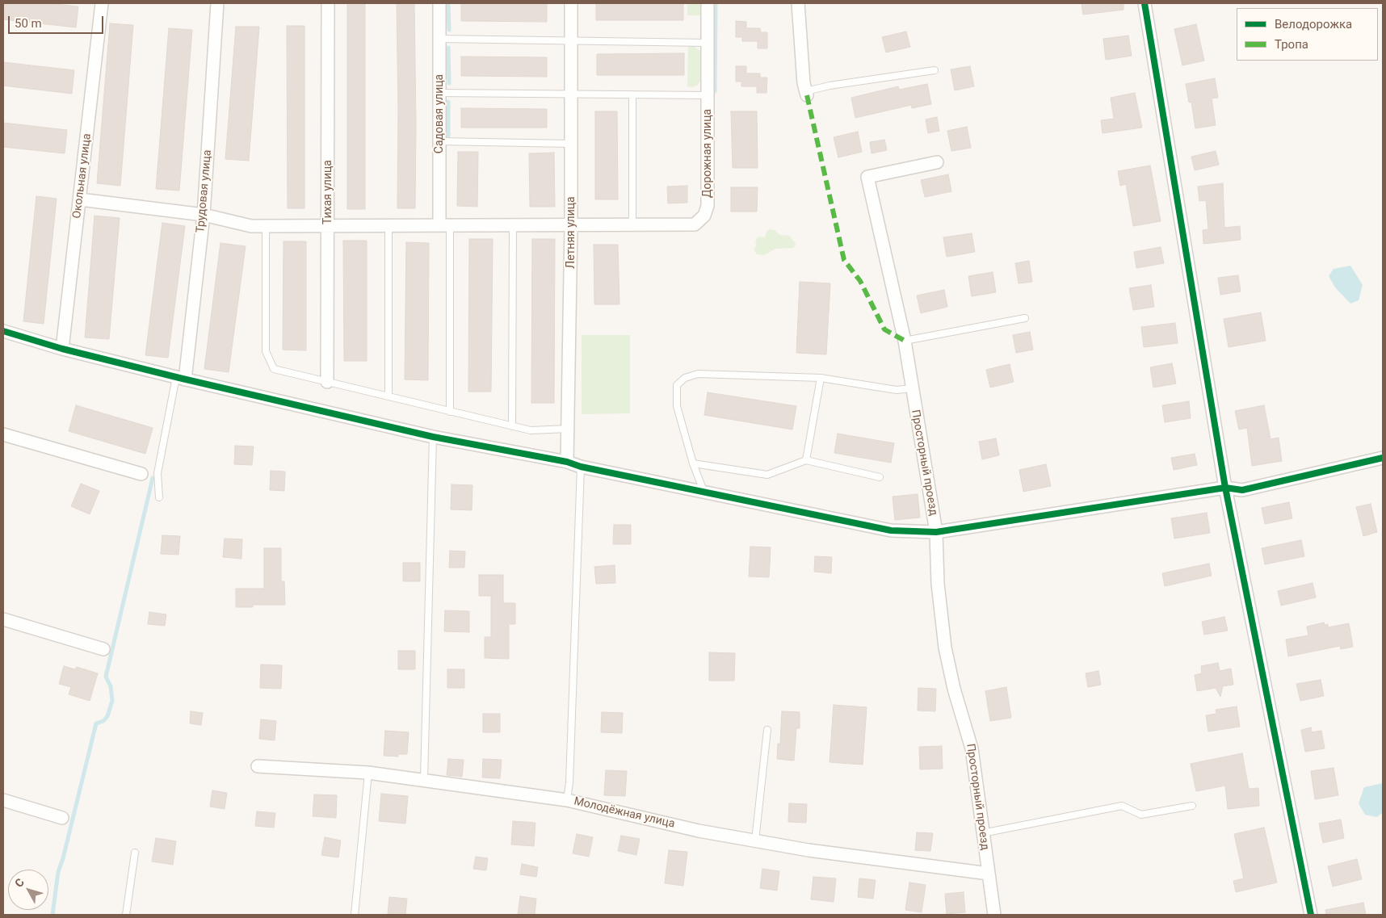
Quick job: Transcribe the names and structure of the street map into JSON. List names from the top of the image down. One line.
{"streets":{"street":["Садовая улица","Дорожная улица","Окольная улица","Трудовая улица","Тихая улица","Летняя улица","Просторный проезд","Молодёжная улица"]},"crossings":[["Садовая улица","Дорожная улица"],["Дорожная улица","Окольная улица"],["Дорожная улица","Трудовая улица"],["Дорожная улица","Тихая улица"],["Дорожная улица","Летняя улица"],["Просторный проезд","Молодёжная улица"]],"legend":["Велодорожка","Тропа"],"scale_bar":"50 m","north":"top left"}
